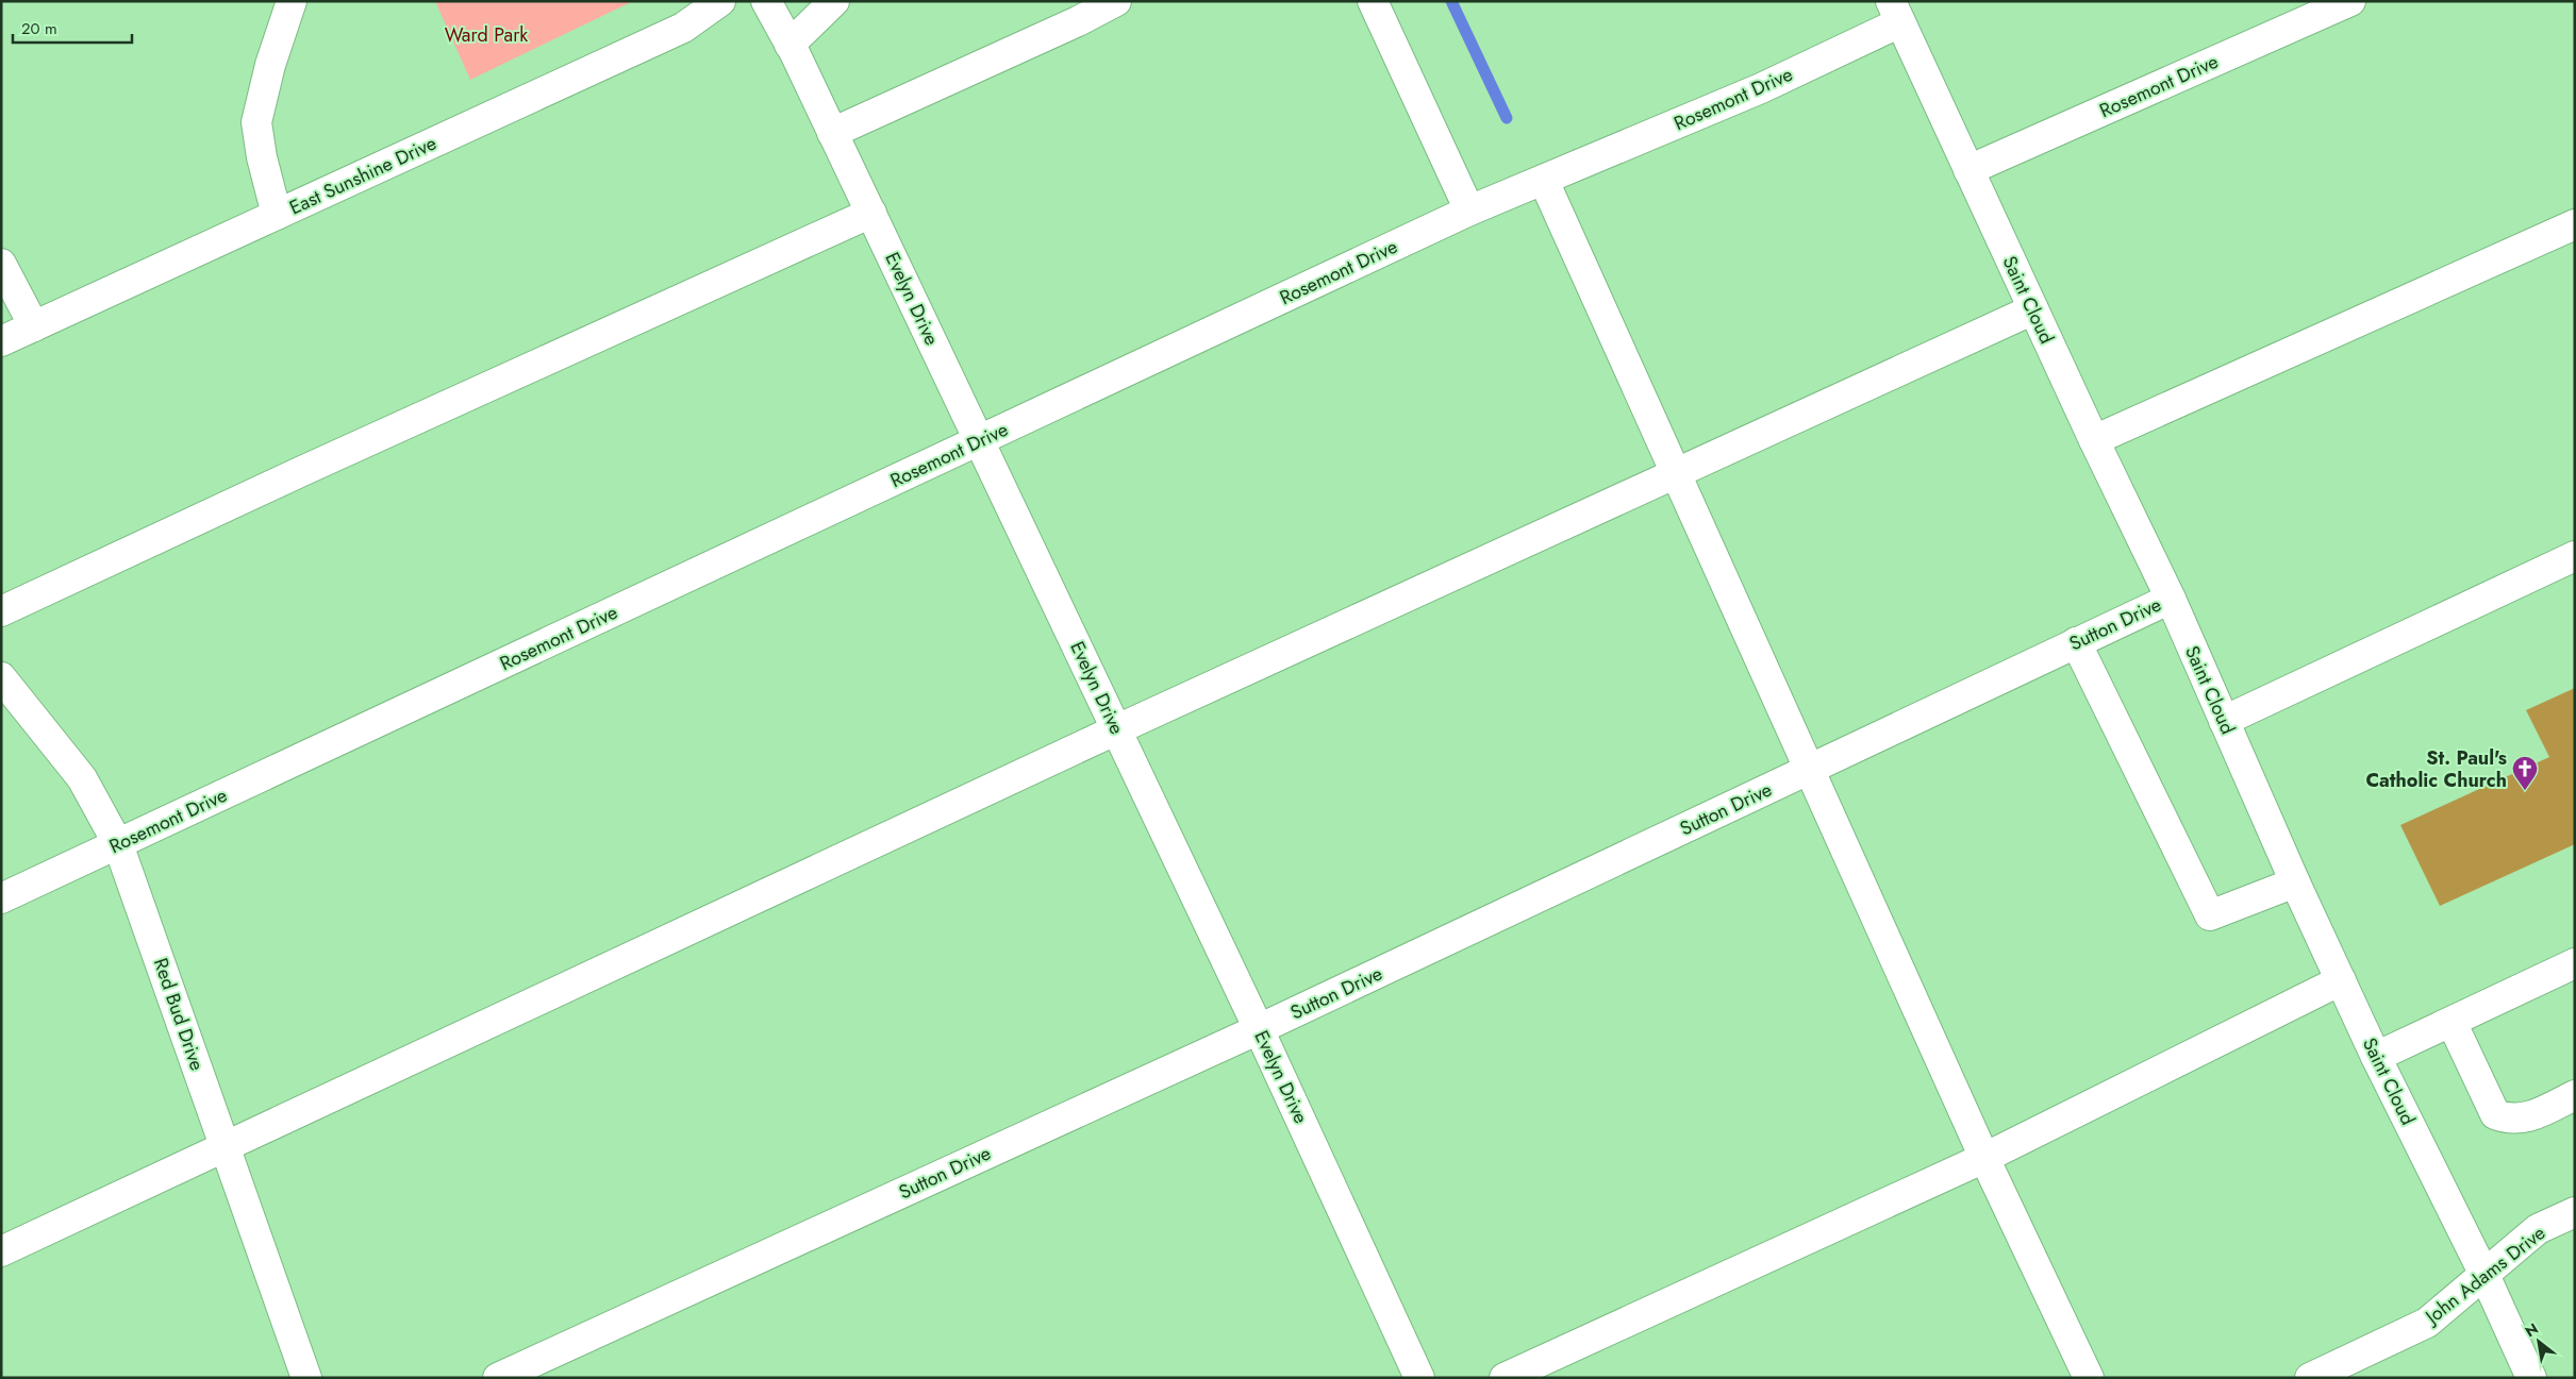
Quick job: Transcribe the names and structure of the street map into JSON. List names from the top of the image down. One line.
{"streets":{"street":["Rosemont Drive","East Sunshine Drive","Evelyn Drive","Saint Cloud","Sutton Drive","Red Bud Drive","John Adams Drive"]},"crossings":[["Rosemont Drive","Evelyn Drive"],["Rosemont Drive","Saint Cloud"],["Rosemont Drive","Red Bud Drive"],["Evelyn Drive","Sutton Drive"],["Saint Cloud","Sutton Drive"],["Saint Cloud","John Adams Drive"]],"parks":["Ward Park"],"places":{"church":["St. Paul's Catholic Church"]},"scale_bar":"20 m","north":"top left"}
